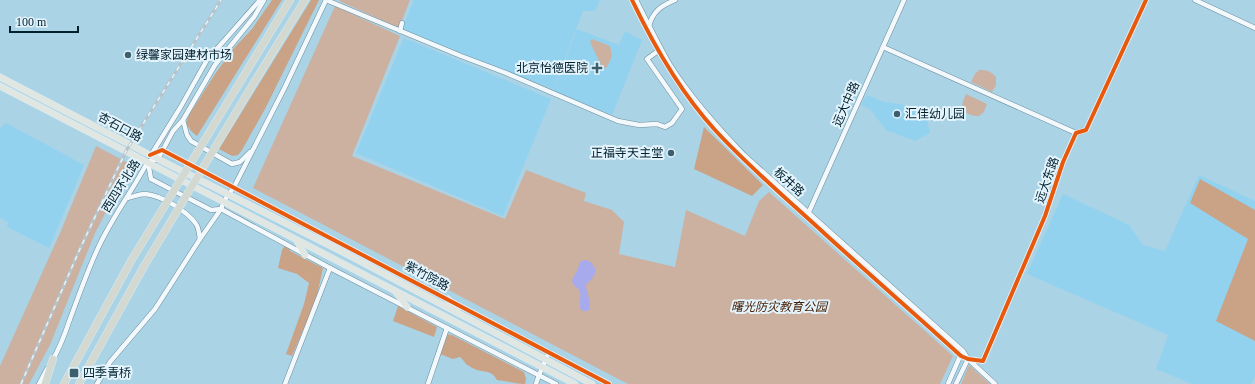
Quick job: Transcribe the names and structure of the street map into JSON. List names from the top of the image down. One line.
{"streets":{"main road":["杏石口路","紫竹院路"],"street":["远大中路","远大东路","板井路","西四环北路"]},"crossings":[["远大中路","板井路"],["杏石口路","西四环北路"],["杏石口路","紫竹院路"],["远大东路","板井路"],["西四环北路","紫竹院路"]],"parks":["曙光防灾教育公园"],"places":{"other":["绿馨家园建材市场","汇佳幼儿园","正福寺天主堂"],"health":["北京怡德医院"],"transit":["四季青桥"]},"scale_bar":"100 m"}
